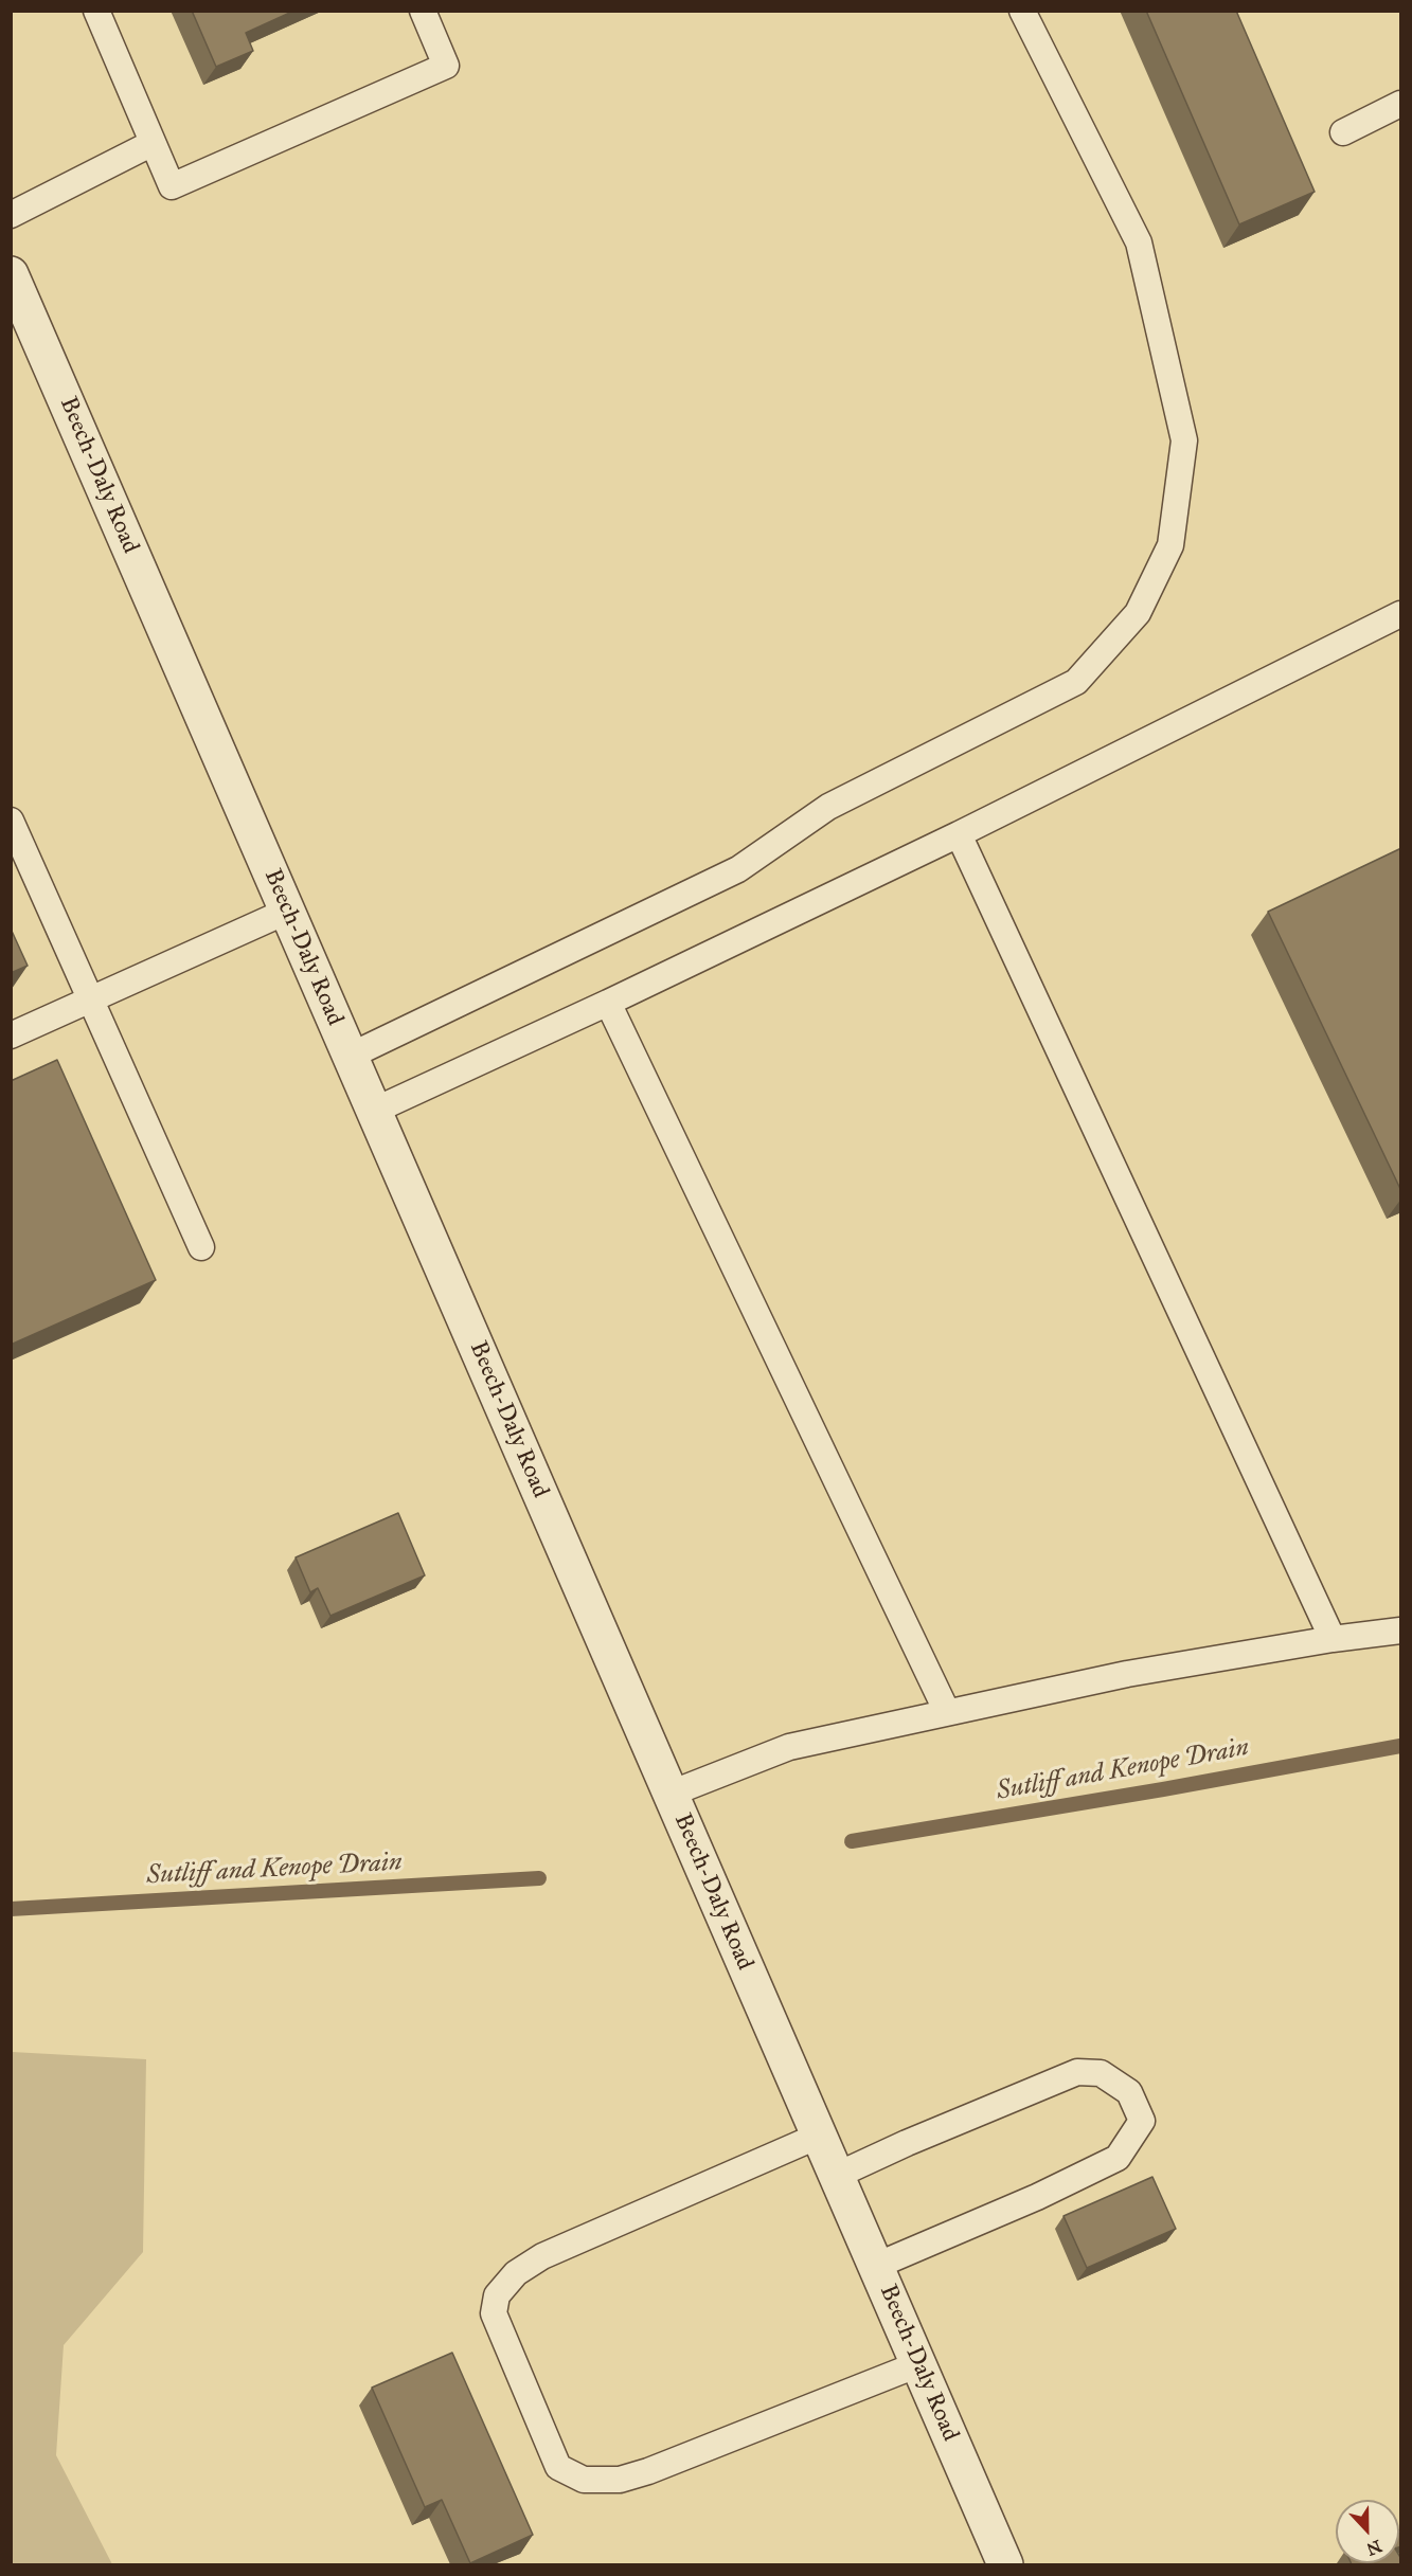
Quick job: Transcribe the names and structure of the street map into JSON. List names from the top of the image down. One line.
{"streets":{"street":["Beech-Daly Road"]},"water":["Sutliff and Kenope Drain"],"north":"bottom"}
